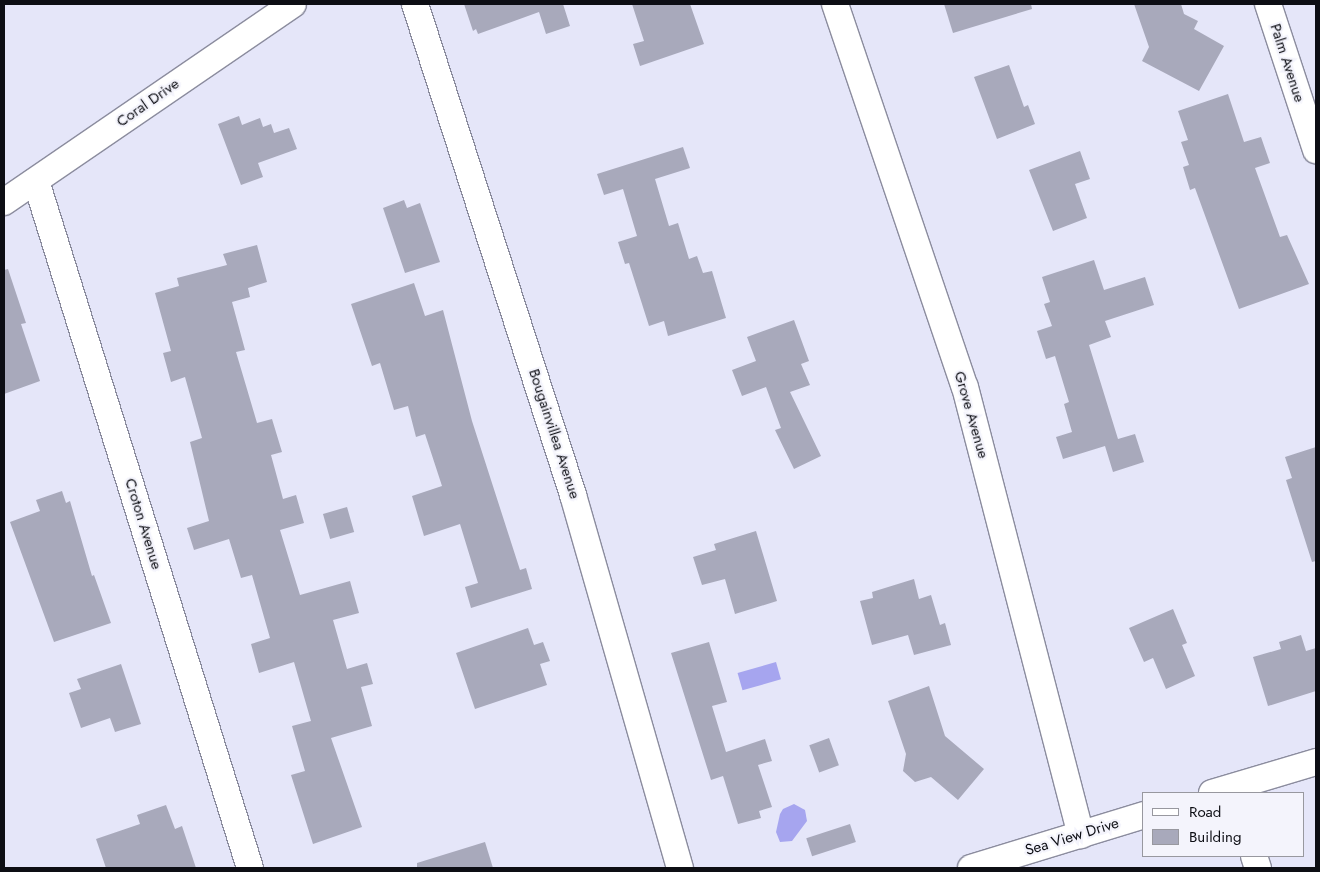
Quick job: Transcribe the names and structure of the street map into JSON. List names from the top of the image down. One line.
{"streets":{"street":["Palm Avenue","Coral Drive","Grove Avenue","Bougainvillea Avenue","Croton Avenue","Sea View Drive"]},"crossings":[["Coral Drive","Croton Avenue"],["Grove Avenue","Sea View Drive"]],"legend":["Road","Building"]}
